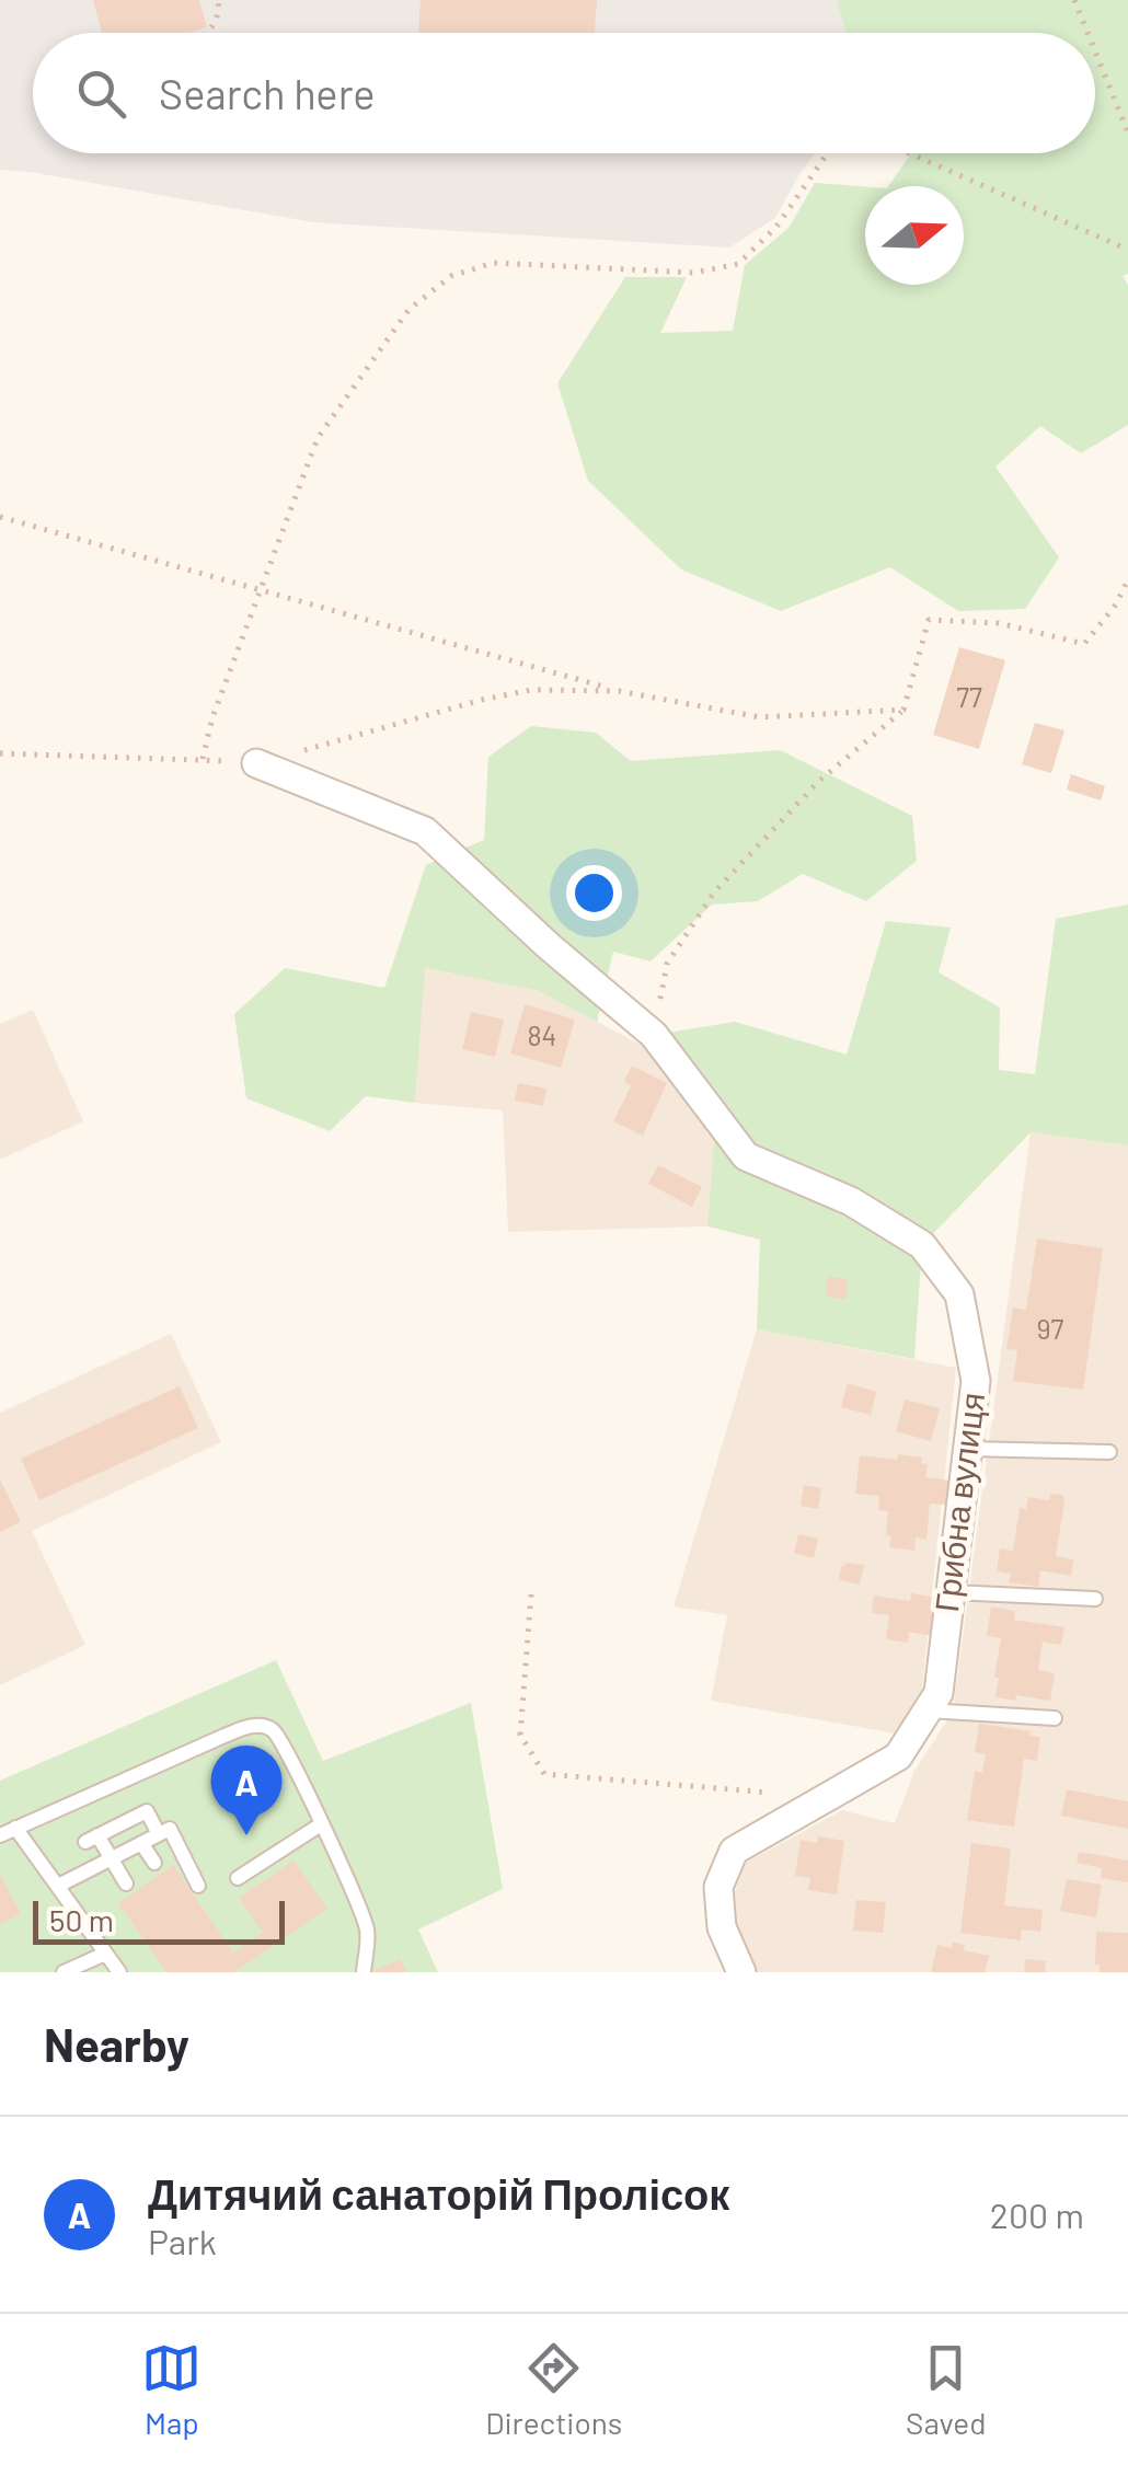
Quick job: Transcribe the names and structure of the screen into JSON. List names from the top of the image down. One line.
{"streets":{"street":["Грибна вулиця"]},"house_numbers":["77","84","97"],"scale_bar":"50 m","north":"right","page":{"search":"Search here","pins":"A","scale":"50 m","heading":"Nearby","list":[{"mark":"A","name":"Дитячий санаторій Пролісок","note":"Park","value":"200 m"}],"nav":["Map","Directions","Saved"]}}
